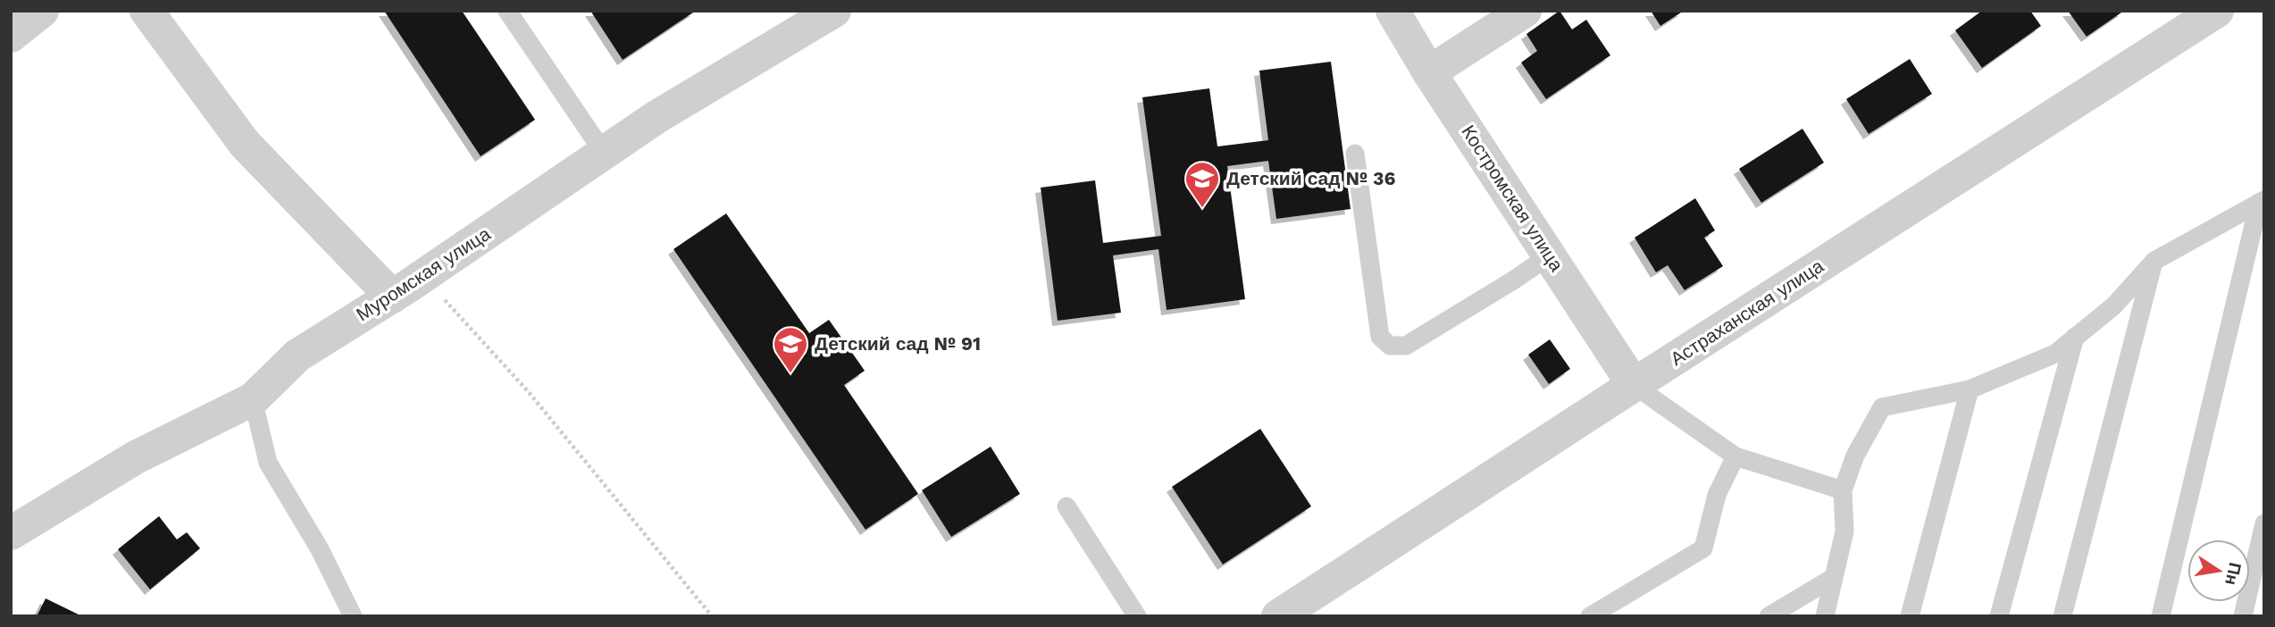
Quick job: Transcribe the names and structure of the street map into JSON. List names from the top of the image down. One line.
{"streets":{"street":["Костромская улица","Муромская улица","Астраханская улица"]},"crossings":[["Костромская улица","Астраханская улица"]],"places":{"school or university":["Детский сад № 36","Детский сад № 91"]},"north":"right"}
